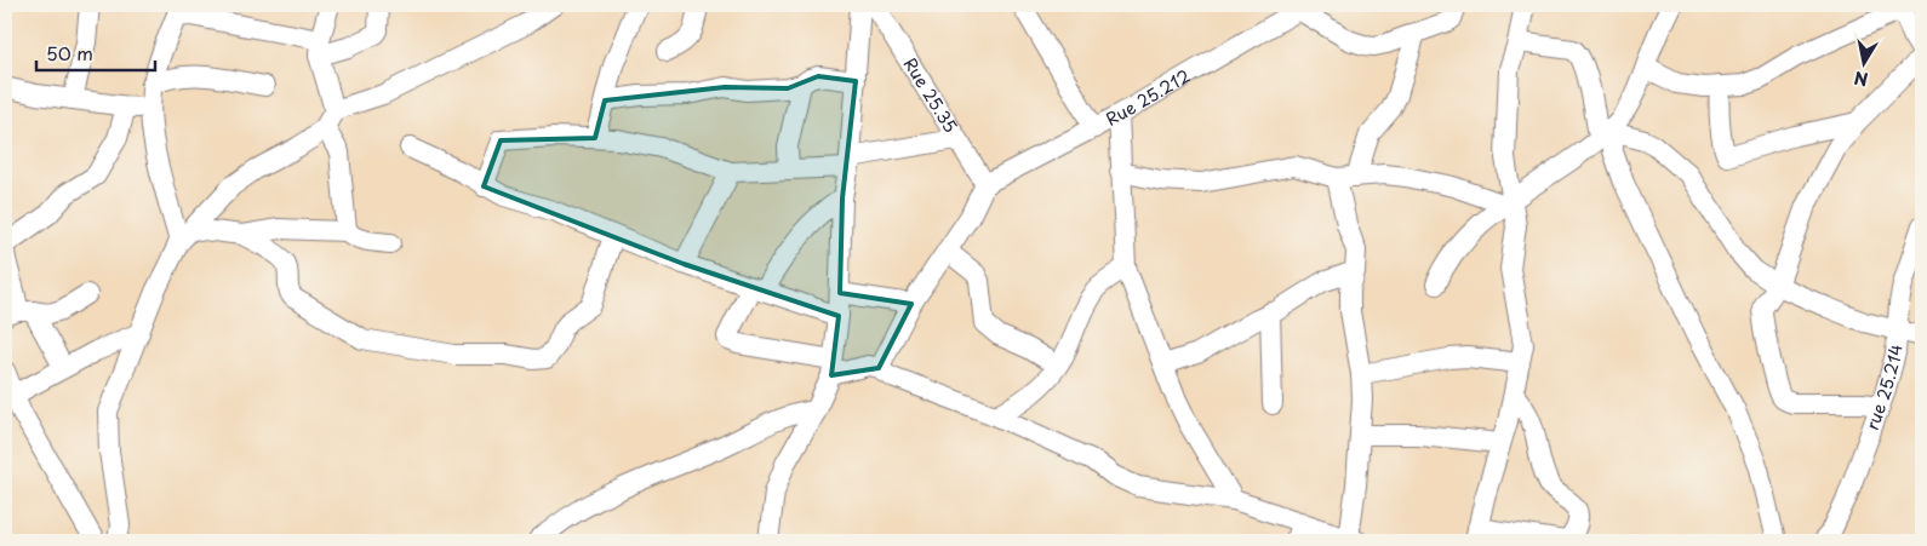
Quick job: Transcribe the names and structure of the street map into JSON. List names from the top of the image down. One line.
{"streets":{"street":["Rue 25.35","Rue 25.212","rue 25.214"]},"crossings":[["Rue 25.35","Rue 25.212"]],"scale_bar":"50 m","north":"bottom"}
